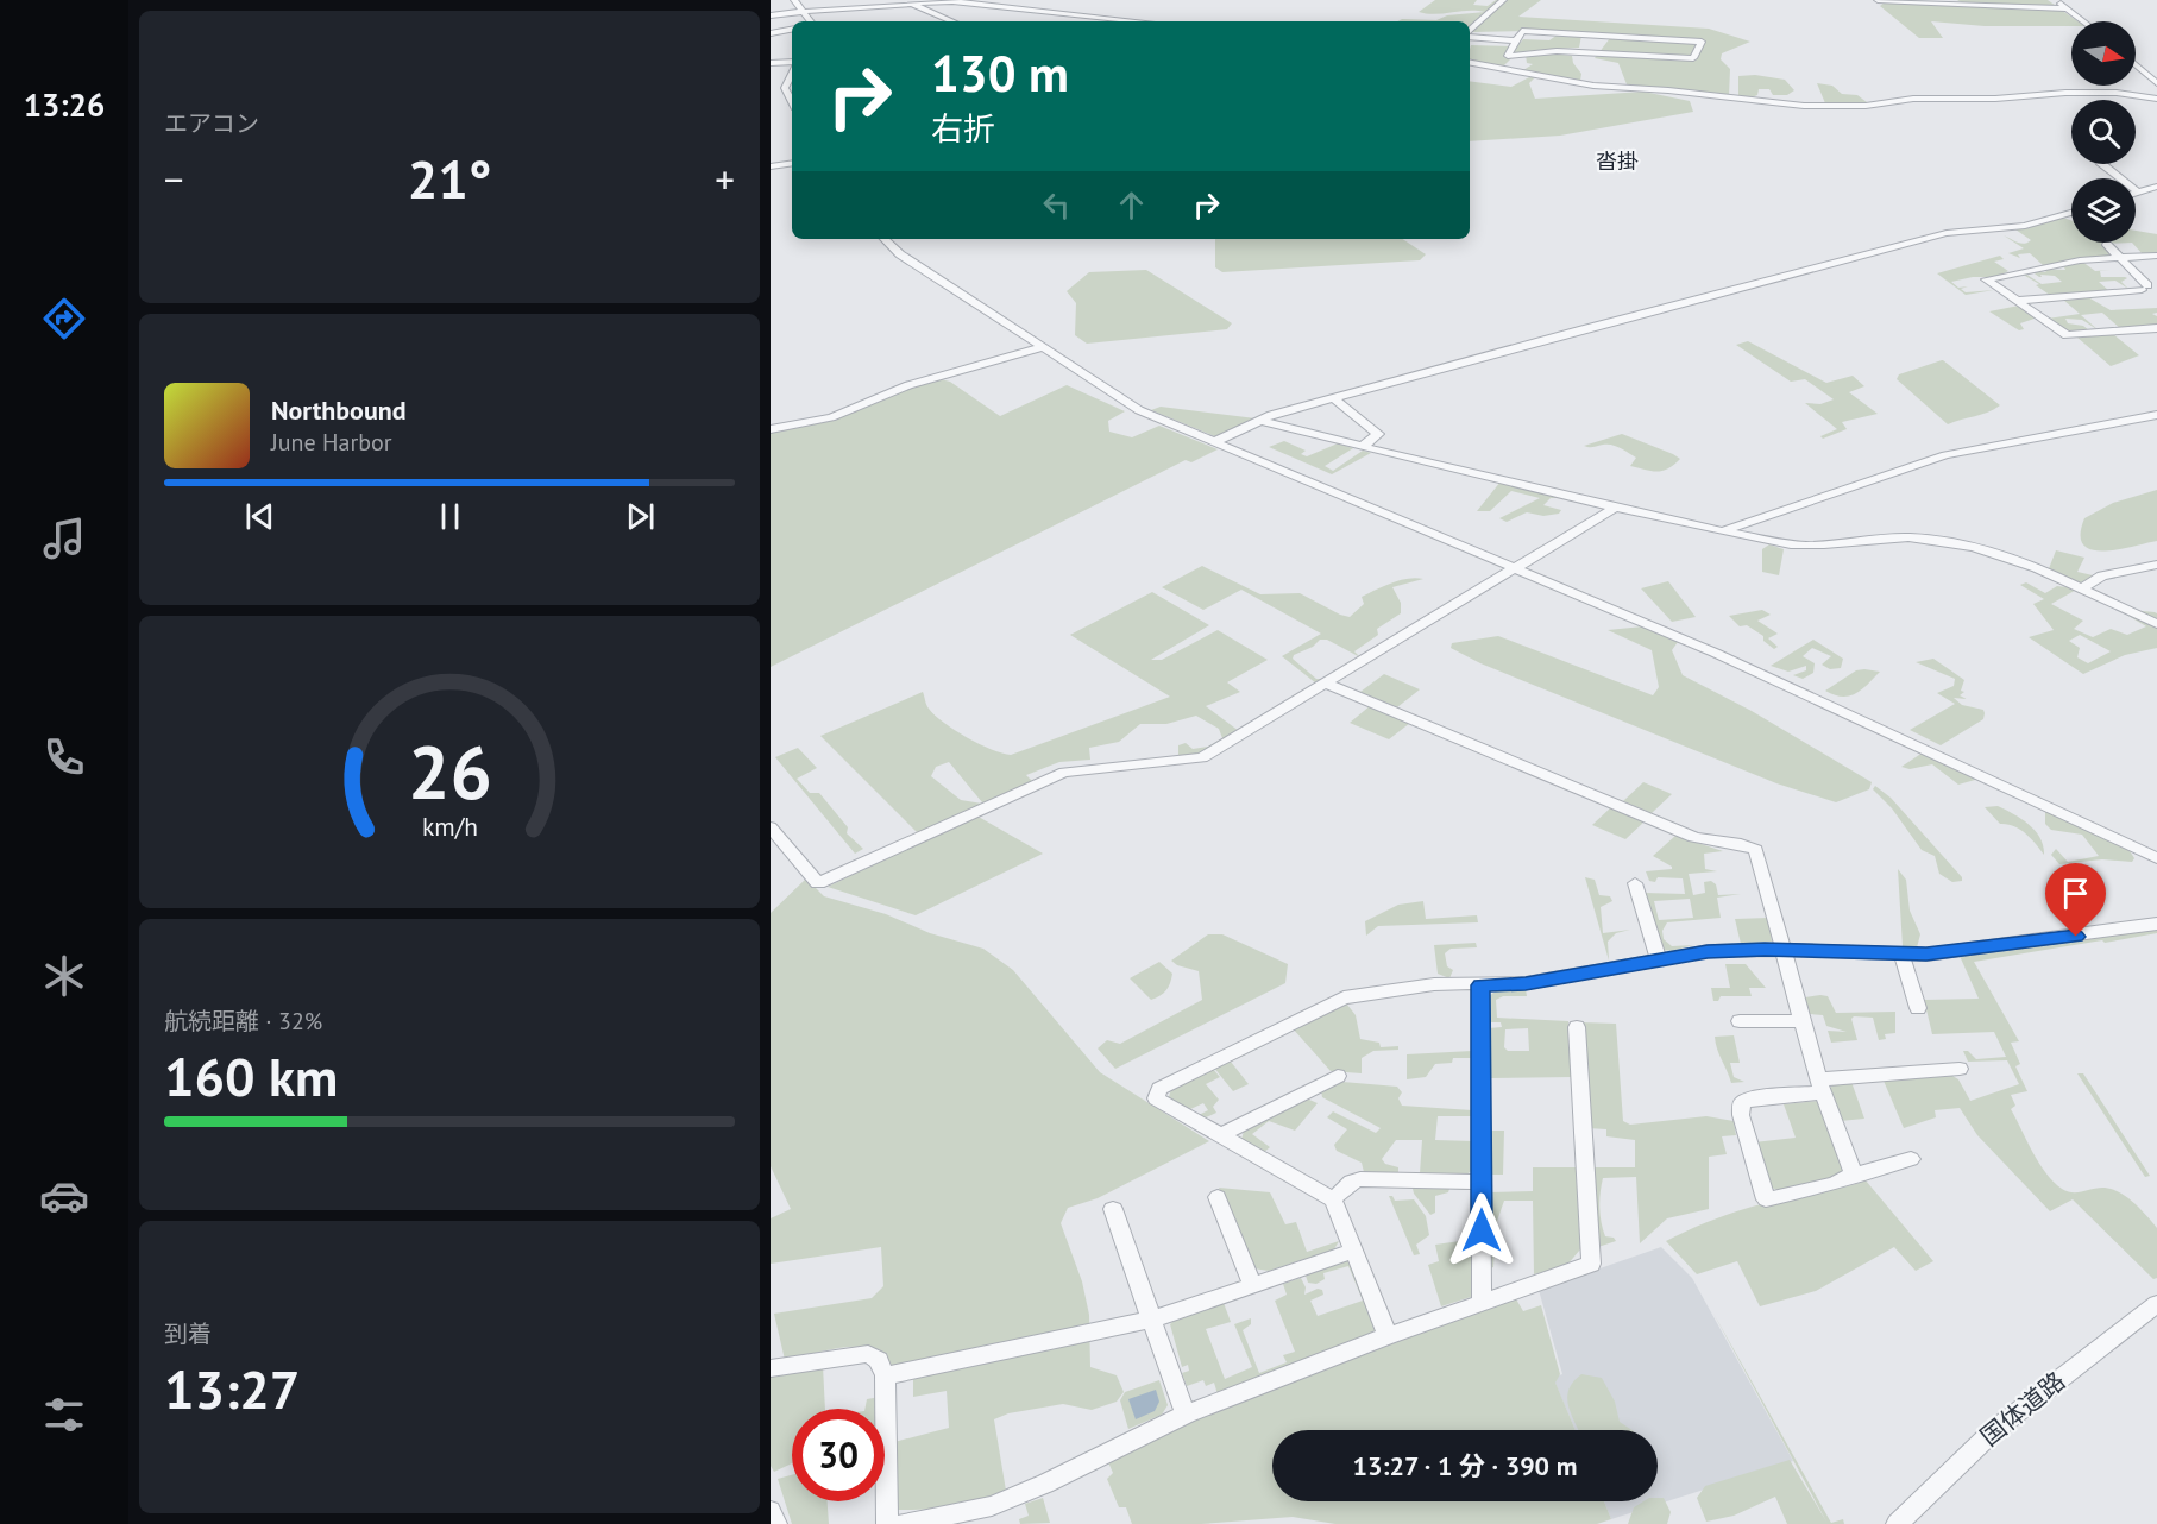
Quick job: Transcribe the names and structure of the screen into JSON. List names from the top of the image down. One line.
{"streets":{"street":["国体道路"]},"districts":["沓掛"],"north":"right","page":{"tabs":"13:26","tile":["エアコン",["航続距離 · 32%","160 km"],["到着","13:27"]],"turn":["130 m","右折"],"heat":["−","21°","+"],"song":["Northbound","June Harbor"],"limit":"30","trip":"13:27 · 1 分 · 390 m","gauge":["26","km/h"]}}
